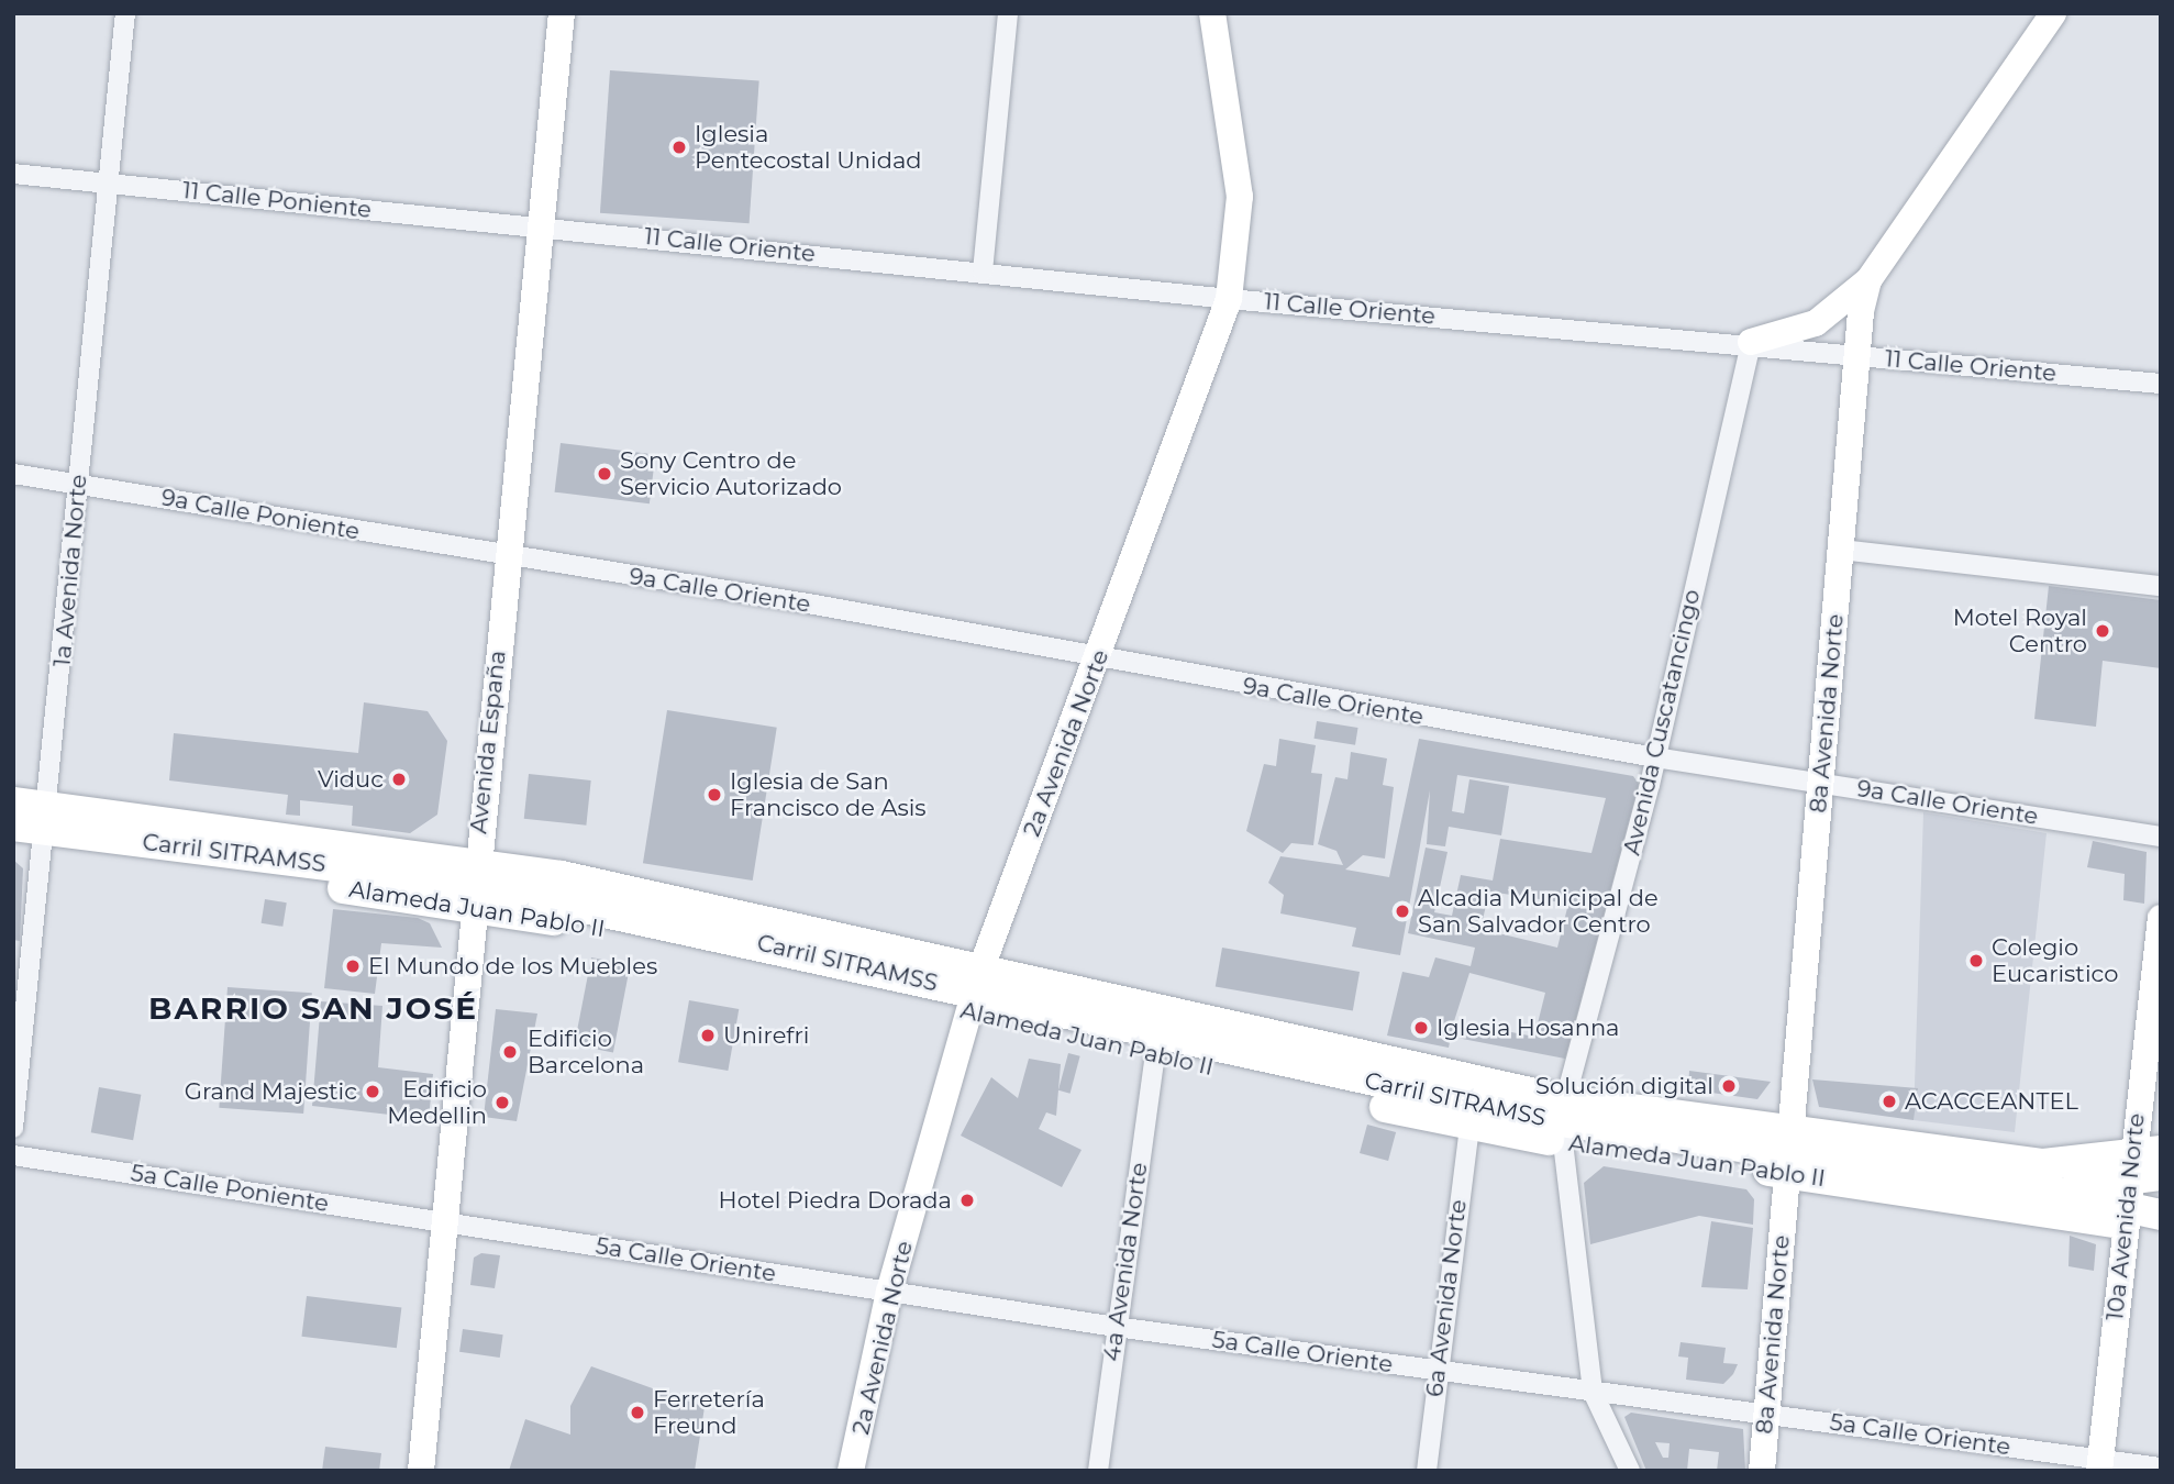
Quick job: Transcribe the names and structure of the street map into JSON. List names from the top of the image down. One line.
{"streets":{"main road":["8a Avenida Norte","Avenida España","2a Avenida Norte","Carril SITRAMSS","Alameda Juan Pablo II","10a Avenida Norte"],"street":["11 Calle Poniente","11 Calle Oriente","9a Calle Poniente","1a Avenida Norte","9a Calle Oriente","Avenida Cuscatancingo","5a Calle Poniente","5a Calle Oriente","4a Avenida Norte","6a Avenida Norte"]},"crossings":[["11 Calle Poniente","11 Calle Oriente"],["11 Calle Poniente","1a Avenida Norte"],["11 Calle Poniente","Avenida España"],["11 Calle Oriente","8a Avenida Norte"],["11 Calle Oriente","Avenida Cuscatancingo"],["11 Calle Oriente","Avenida España"],["11 Calle Oriente","2a Avenida Norte"],["9a Calle Poniente","1a Avenida Norte"],["9a Calle Poniente","9a Calle Oriente"],["9a Calle Poniente","Avenida España"],["1a Avenida Norte","Carril SITRAMSS"],["9a Calle Oriente","8a Avenida Norte"],["9a Calle Oriente","Avenida Cuscatancingo"],["9a Calle Oriente","Avenida España"],["9a Calle Oriente","2a Avenida Norte"],["8a Avenida Norte","Carril SITRAMSS"],["8a Avenida Norte","Alameda Juan Pablo II"],["8a Avenida Norte","5a Calle Oriente"],["Avenida Cuscatancingo","Alameda Juan Pablo II"],["Avenida España","Carril SITRAMSS"],["Avenida España","5a Calle Poniente"],["Avenida España","5a Calle Oriente"],["2a Avenida Norte","Carril SITRAMSS"],["2a Avenida Norte","Alameda Juan Pablo II"],["2a Avenida Norte","5a Calle Oriente"],["Carril SITRAMSS","Alameda Juan Pablo II"],["Carril SITRAMSS","10a Avenida Norte"],["Alameda Juan Pablo II","10a Avenida Norte"],["Alameda Juan Pablo II","4a Avenida Norte"],["Alameda Juan Pablo II","6a Avenida Norte"],["5a Calle Poniente","5a Calle Oriente"],["10a Avenida Norte","5a Calle Oriente"],["5a Calle Oriente","4a Avenida Norte"],["5a Calle Oriente","6a Avenida Norte"]],"districts":["BARRIO SAN JOSÉ"],"places":["Iglesia Pentecostal Unidad","Sony Centro de Servicio Autorizado","Motel Royal Centro","Viduc","Iglesia de San Francisco de Asis","Alcadia Municipal de San Salvador Centro","Colegio Eucaristico","El Mundo de los Muebles","Iglesia Hosanna","Unirefri","Edificio Barcelona","Solución digital","Grand Majestic","ACACCEANTEL","Edificio Medellin","Hotel Piedra Dorada","Ferretería Freund"]}
